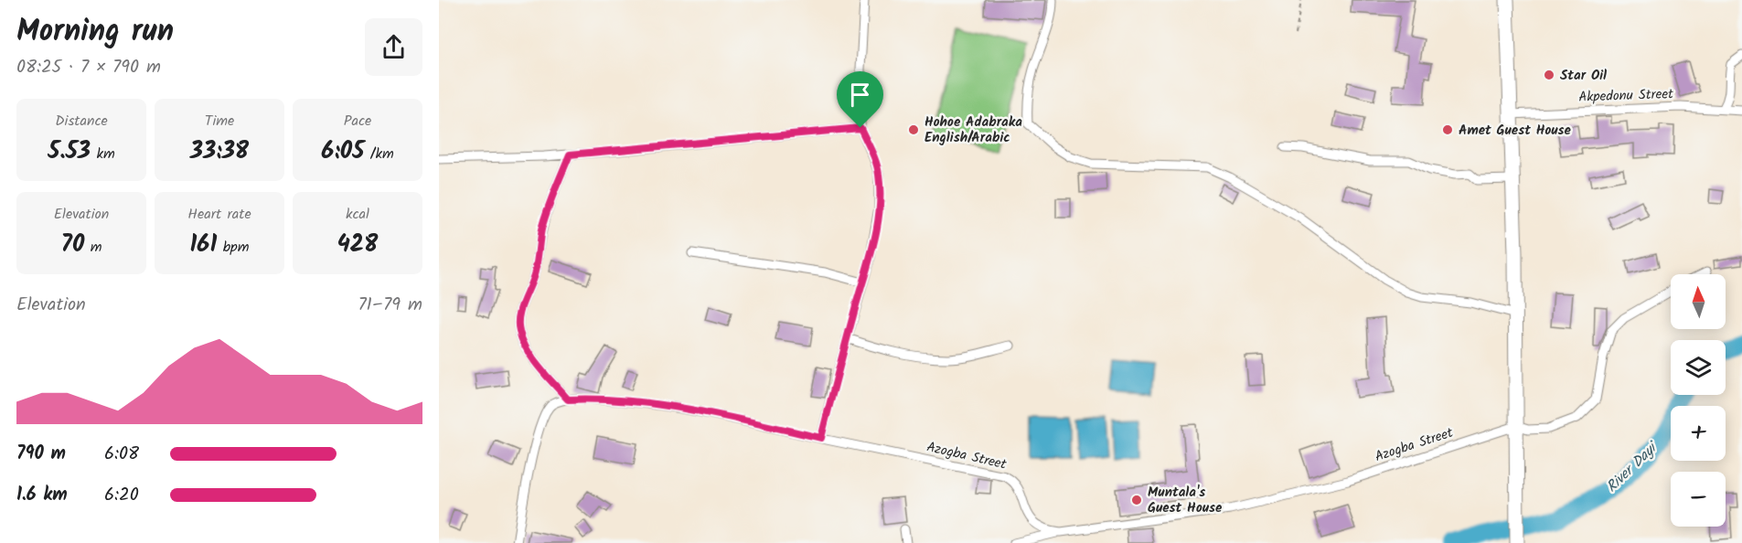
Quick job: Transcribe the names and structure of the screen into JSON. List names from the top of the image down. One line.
{"streets":{"street":["Akpedonu Street","Azogba Street"]},"water":["River Dayi"],"places":["Star Oil","Hohoe Adabraka English/Arabic","Amet Guest House","Muntala's Guest House"],"north":"top","page":{"heading":["Morning run","08:25 · 7 × 790 m"],"stats":[["Distance","5.53 km"],["Time","33:38"],["Pace","6:05 /km"],["Elevation","70 m"],["Heart rate","161 bpm"],["kcal","428"]],"map_buttons":["+","−"],"chart":["Elevation","71–79 m"],"list":[{"name":"790 m","note":"6:08"},{"name":"1.6 km","note":"6:20"}]}}
